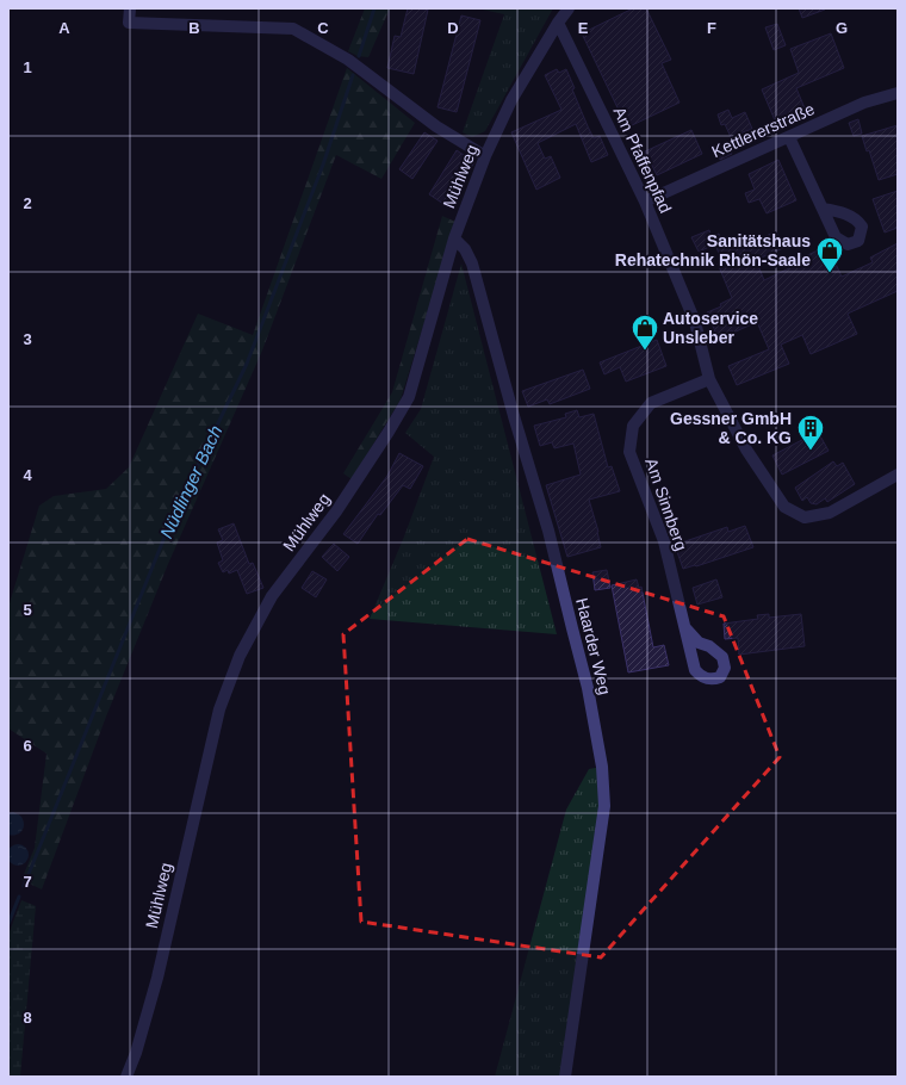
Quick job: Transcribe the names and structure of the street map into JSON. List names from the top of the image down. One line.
{"streets":{"street":["Kettlererstraße","Am Pfaffenpfad","Mühlweg","Am Sinnberg","Haarder Weg"]},"crossings":[["Kettlererstraße","Am Pfaffenpfad"],["Am Pfaffenpfad","Mühlweg"],["Am Pfaffenpfad","Am Sinnberg"],["Mühlweg","Haarder Weg"]],"water":["Nüdlinger Bach"],"places":{"shop":["Sanitätshaus Rehatechnik Rhön-Saale","Autoservice Unsleber"],"building":["Gessner GmbH & Co. KG"]},"grid":{"columns":["A","B","C","D","E","F","G"],"rows":["1","2","3","4","5","6","7","8"]}}
